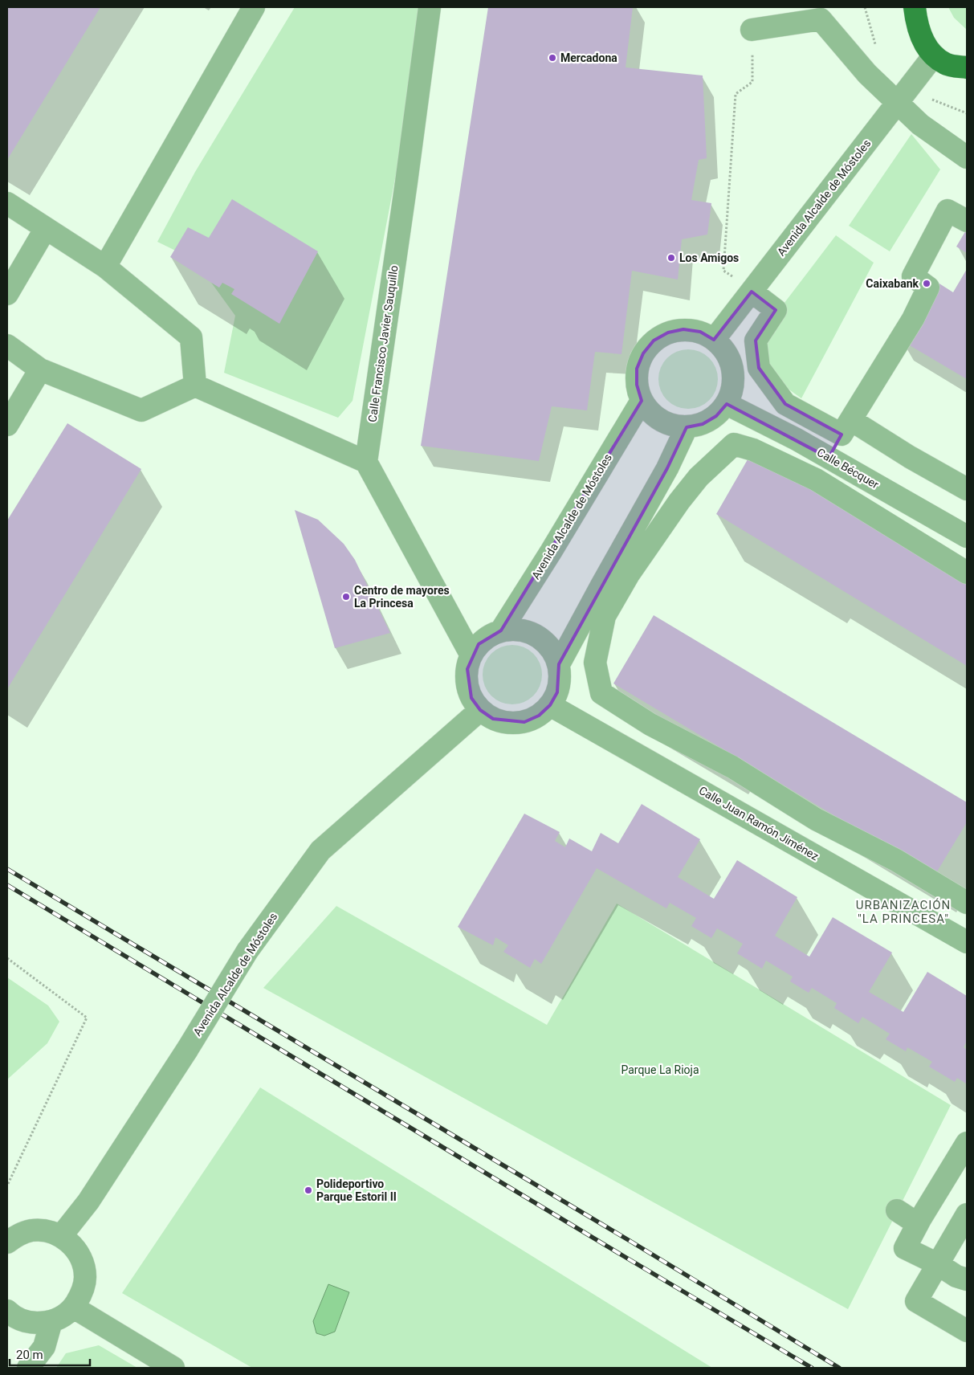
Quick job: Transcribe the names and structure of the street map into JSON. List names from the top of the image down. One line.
{"streets":{"street":["Avenida Alcalde de Móstoles","Calle Francisco Javier Sauquillo","Calle Bécquer","Calle Juan Ramón Jiménez"]},"crossings":[["Avenida Alcalde de Móstoles","Calle Bécquer"],["Avenida Alcalde de Móstoles","Calle Juan Ramón Jiménez"]],"districts":["URBANIZACIÓN \"LA PRINCESA\""],"parks":["Parque La Rioja"],"places":["Mercadona","Los Amigos","Caixabank","Centro de mayores La Princesa","Polideportivo Parque Estoril II"],"scale_bar":"20 m"}
